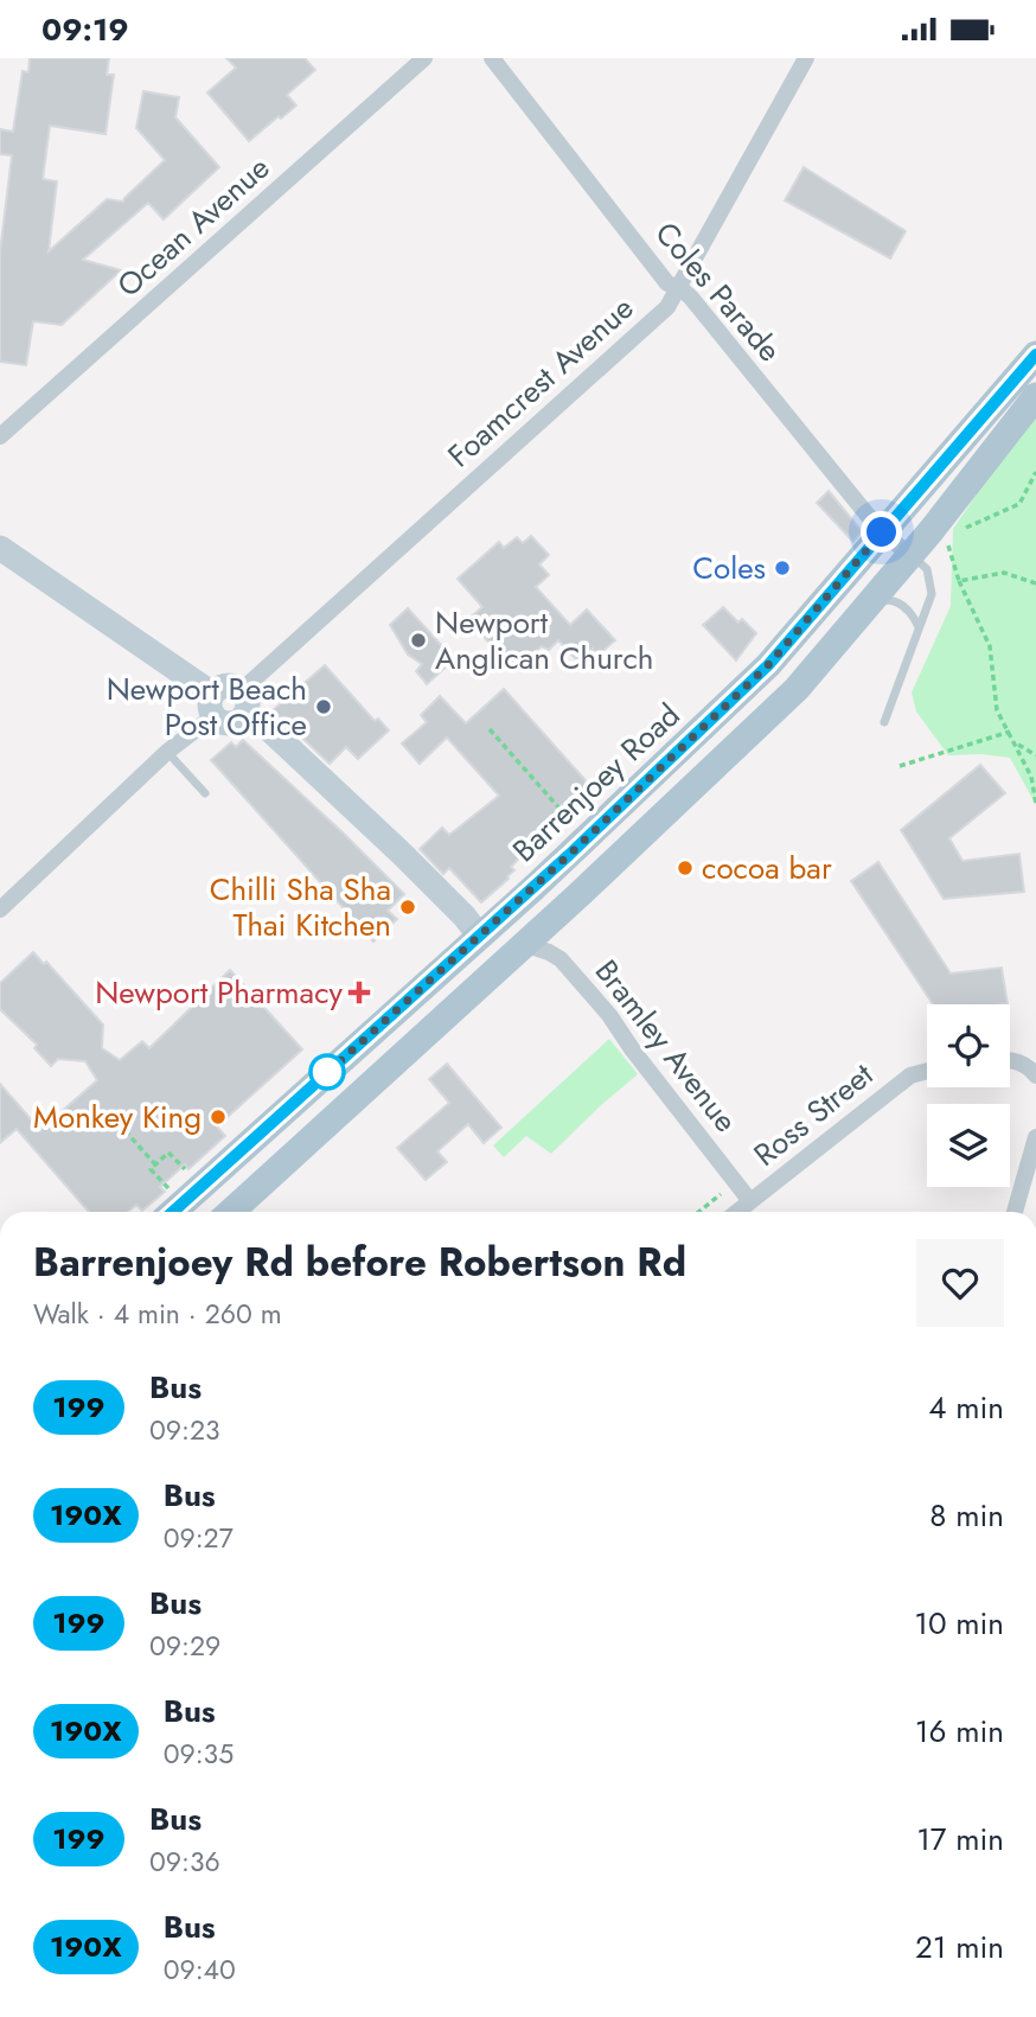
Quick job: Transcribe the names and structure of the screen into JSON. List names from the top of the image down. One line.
{"streets":{"main road":["Barrenjoey Road"],"street":["Ocean Avenue","Coles Parade","Foamcrest Avenue","Bramley Avenue","Ross Street"]},"crossings":[["Coles Parade","Foamcrest Avenue"],["Coles Parade","Barrenjoey Road"],["Bramley Avenue","Ross Street"]],"places":{"other":["Coles","Newport Anglican Church","Newport Beach Post Office","cocoa bar","Chilli Sha Sha Thai Kitchen","Monkey King"],"health":["Newport Pharmacy"]},"lines":["bus line 199"],"page":{"status":"09:19","heading":["Barrenjoey Rd before Robertson Rd","Walk · 4 min · 260 m"],"list":[{"mark":"199","name":"Bus","note":"09:23","value":"4 min"},{"mark":"190X","name":"Bus","note":"09:27","value":"8 min"},{"mark":"199","name":"Bus","note":"09:29","value":"10 min"},{"mark":"190X","name":"Bus","note":"09:35","value":"16 min"},{"mark":"199","name":"Bus","note":"09:36","value":"17 min"},{"mark":"190X","name":"Bus","note":"09:40","value":"21 min"}]}}
